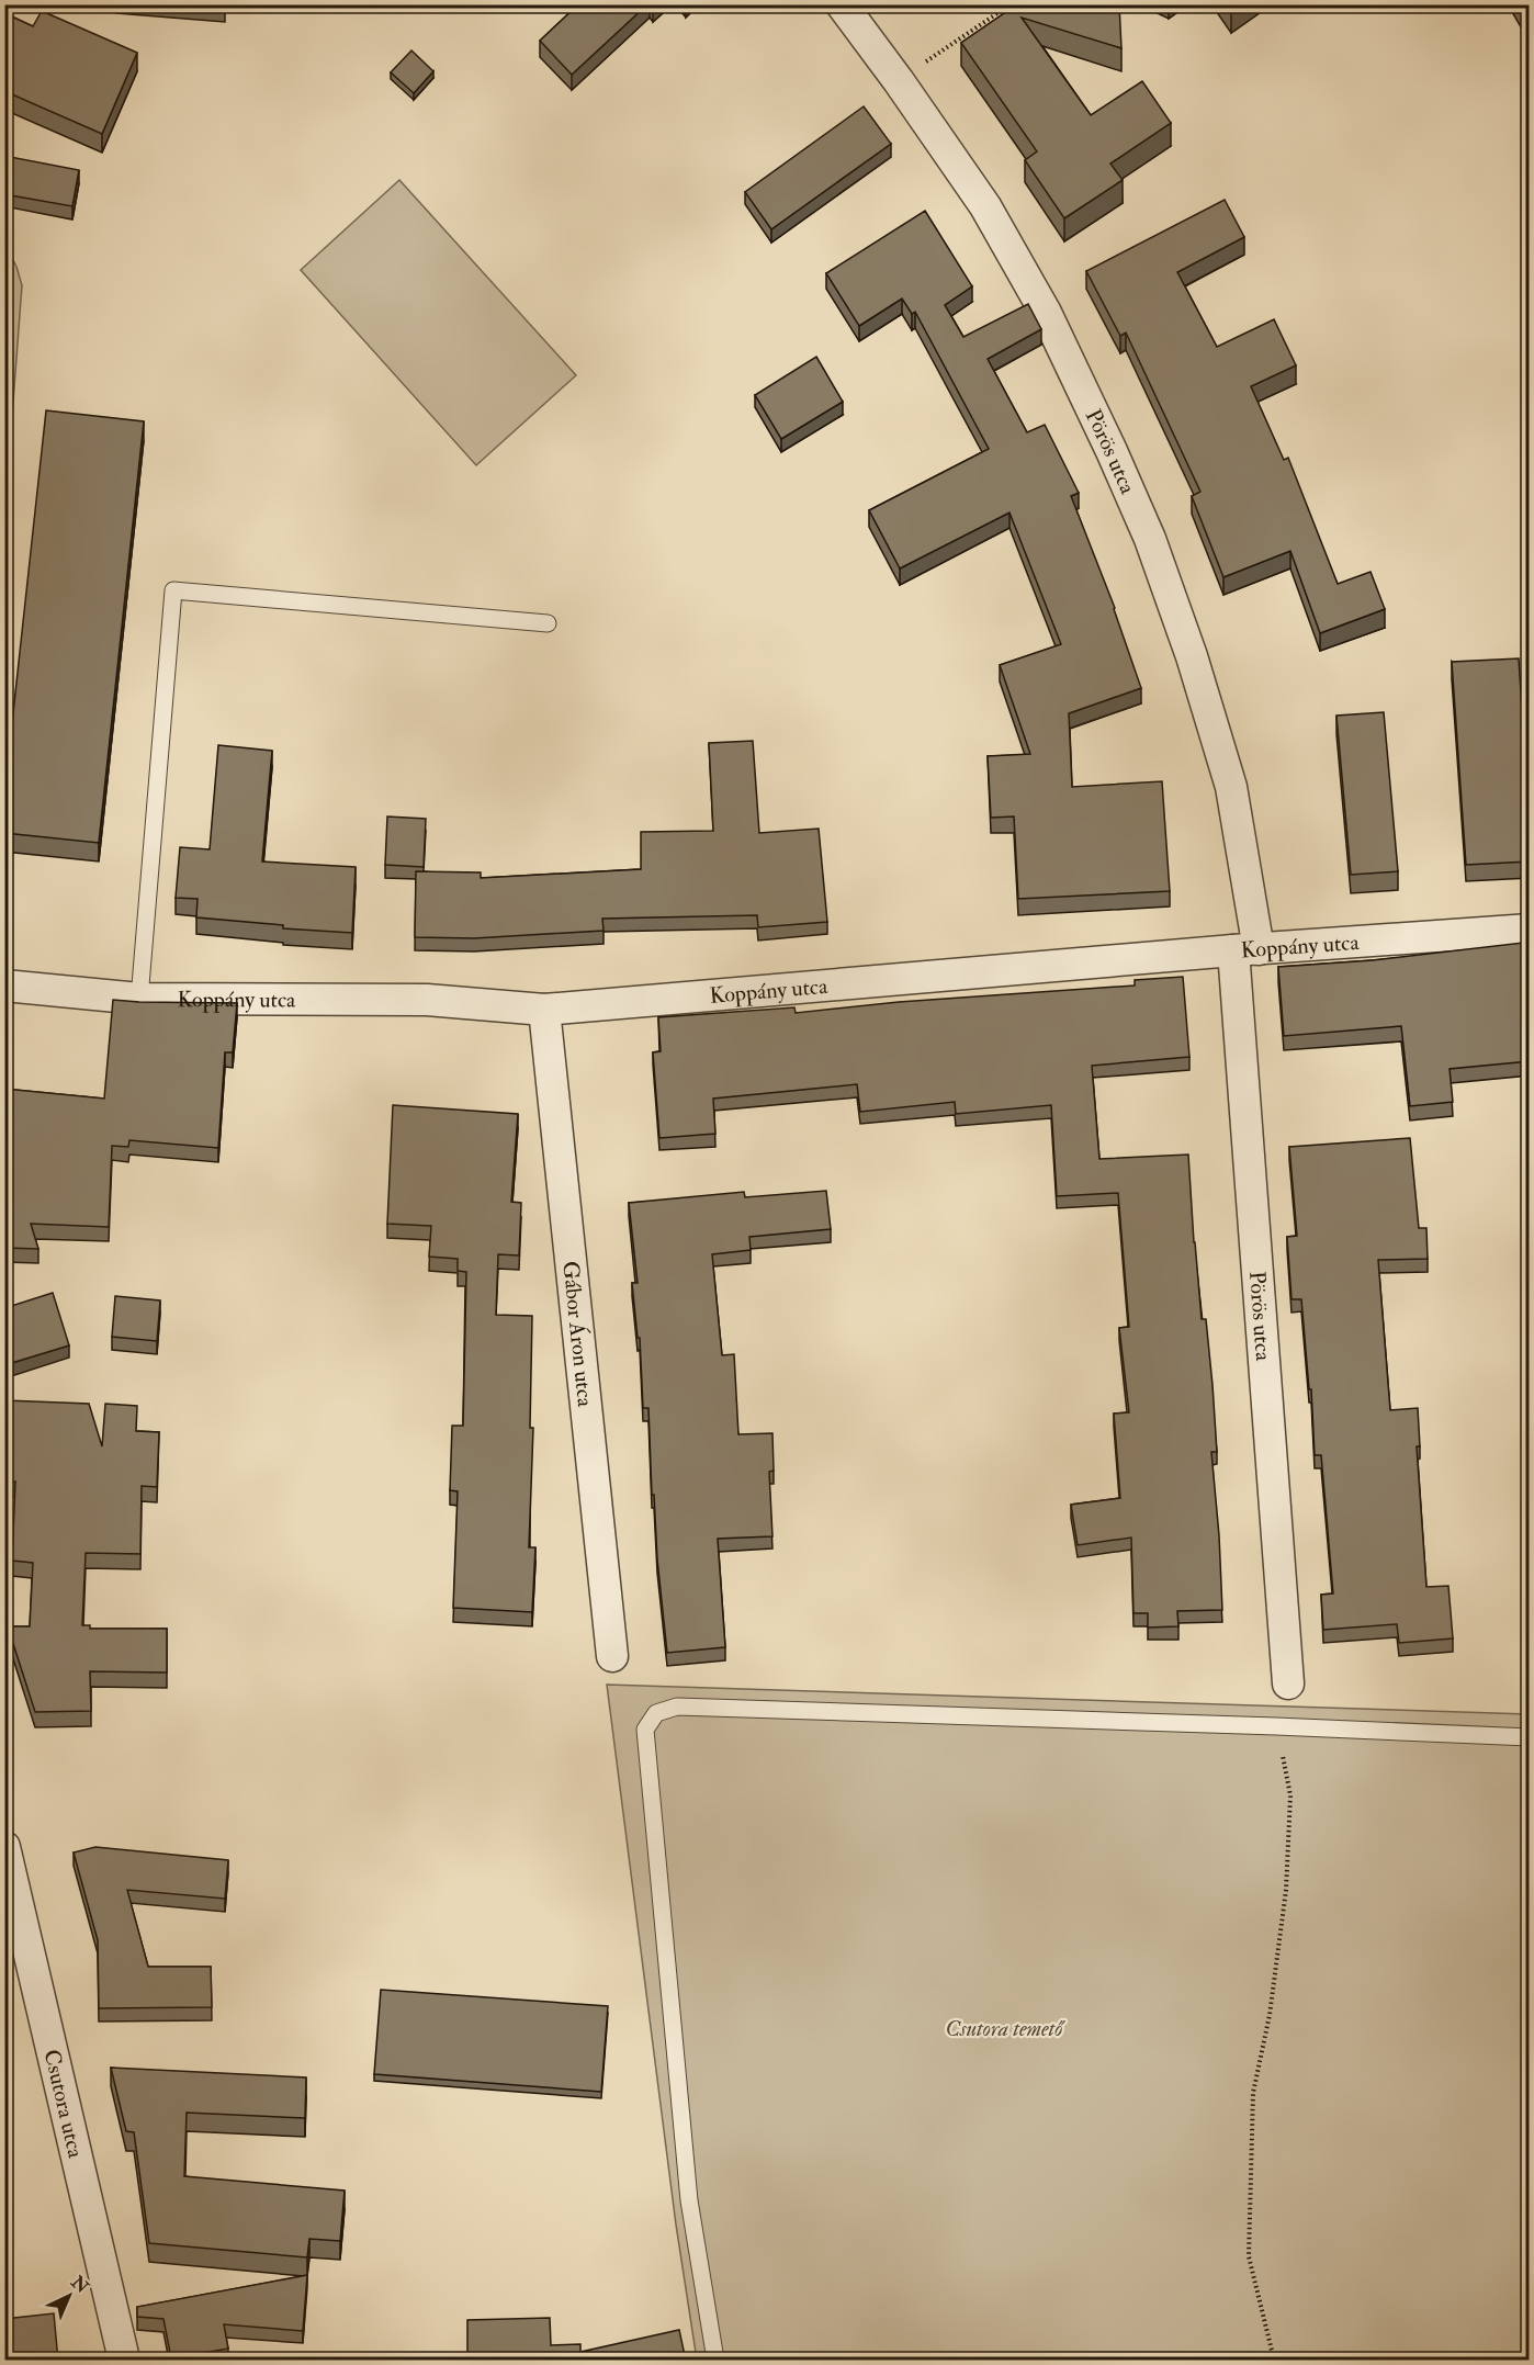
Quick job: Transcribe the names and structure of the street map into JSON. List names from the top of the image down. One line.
{"streets":{"street":["Pörös utca","Koppány utca","Gábor Áron utca","Csutora utca"]},"crossings":[["Pörös utca","Koppány utca"],["Koppány utca","Gábor Áron utca"]],"parks":["Csutora temető"],"north":"top right"}
